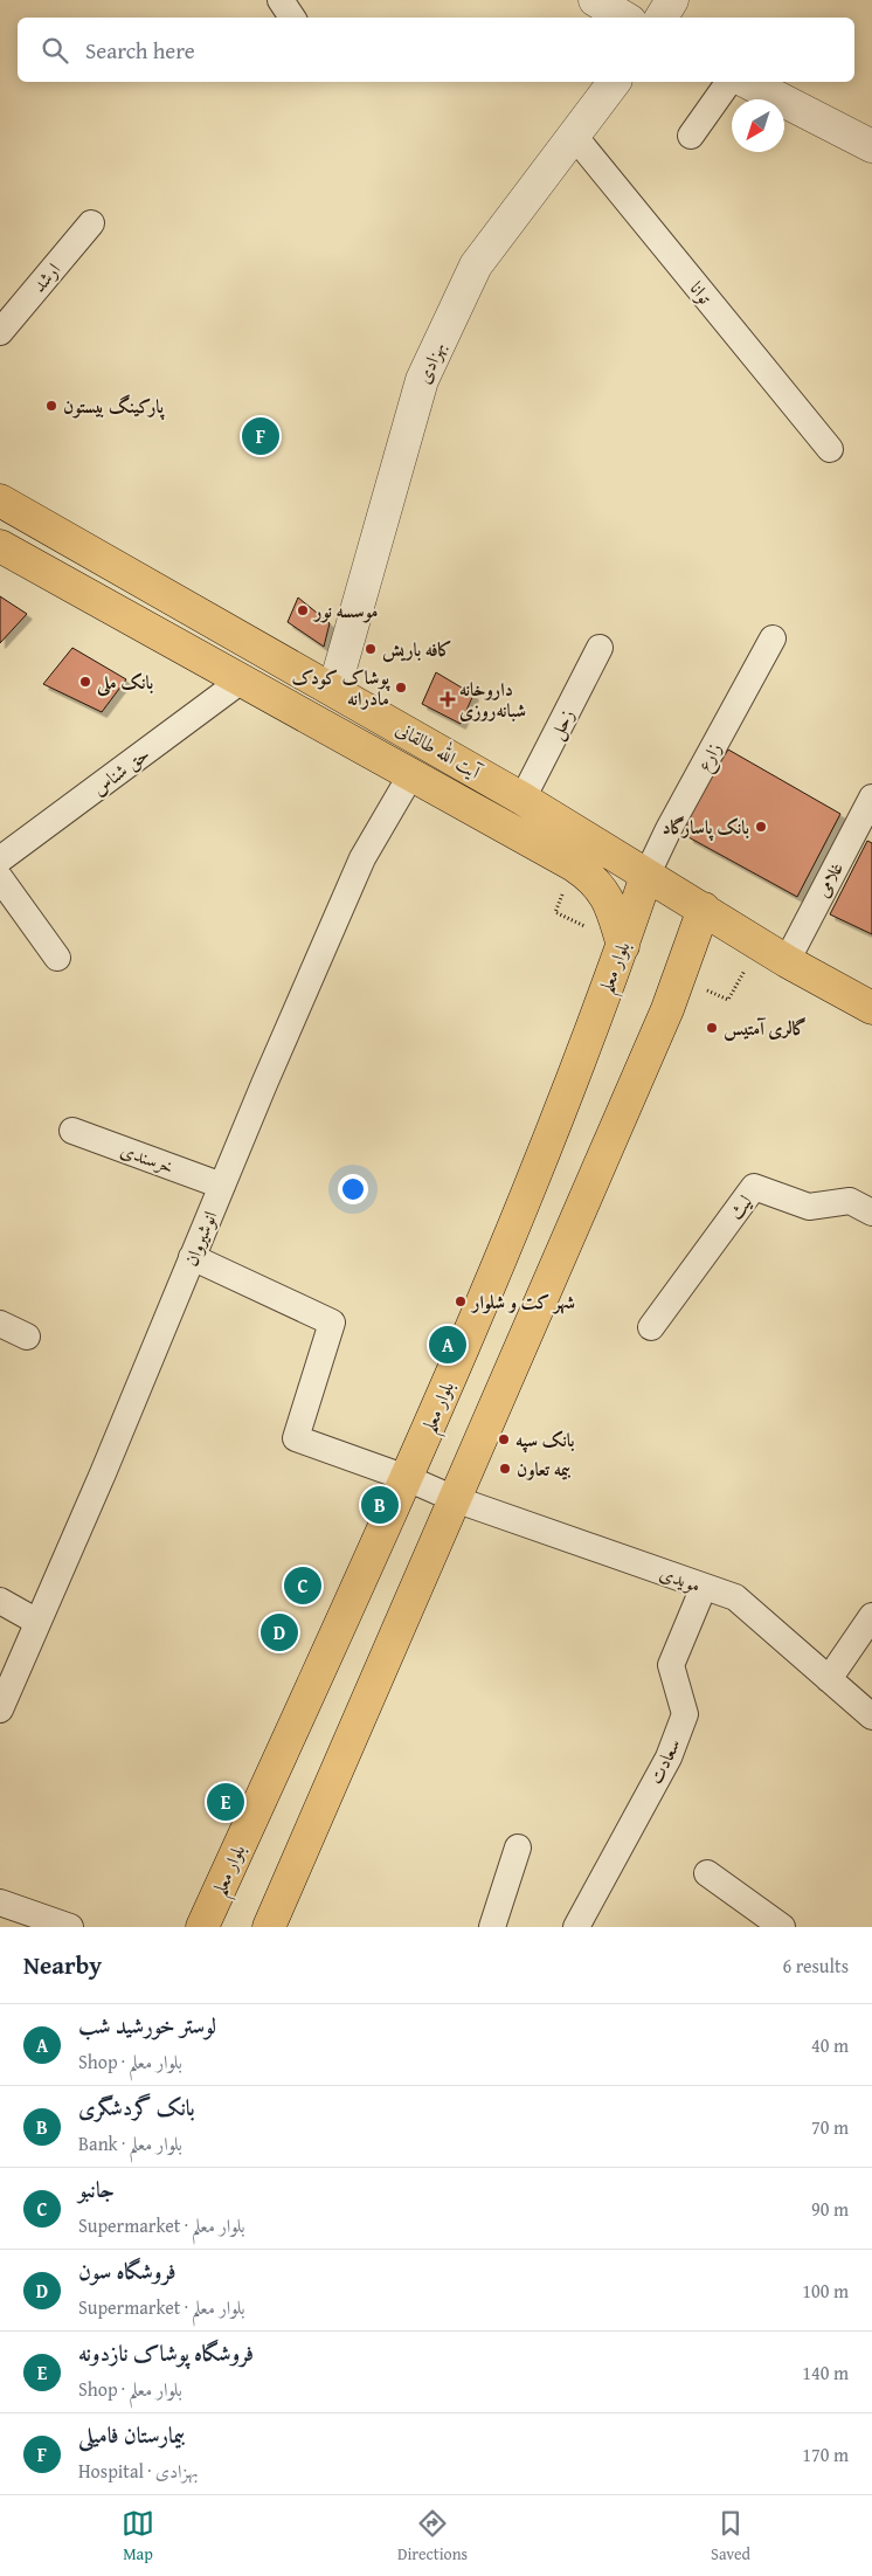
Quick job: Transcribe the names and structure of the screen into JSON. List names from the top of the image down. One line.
{"streets":{"main road":["آیت الله طالقانی","بلوار معلم"],"street":["ارشد","توانا","بهزادی","زحل","زارع","حق شناس","غلامی","خرسندی","لیث","انوشیروان","مویدی","سعادت"]},"crossings":[["توانا","بهزادی"],["بهزادی","آیت الله طالقانی"],["زحل","آیت الله طالقانی"],["آیت الله طالقانی","زارع"],["آیت الله طالقانی","حق شناس"],["آیت الله طالقانی","غلامی"],["آیت الله طالقانی","بلوار معلم"],["آیت الله طالقانی","انوشیروان"],["زارع","بلوار معلم"],["بلوار معلم","مویدی"],["خرسندی","انوشیروان"],["انوشیروان","مویدی"],["مویدی","سعادت"]],"places":{"other":["پارکینگ بیستون","موسسه نور","کافه باریش","بانک ملی","پوشاک کودک مادرانه","بانک پاسارگاد","گالری آمتیس","شهر کت و شلوار","بانک سپه","بیمه تعاون"],"health":["داروخانه شبانه‌روزی"]},"north":"bottom left","page":{"search":"Search here","pins":["F","A","B","C","D","E"],"heading":["Nearby","6 results"],"list":[{"mark":"A","name":"لوستر خورشید شب","note":"Shop · بلوار معلم","value":"40 m"},{"mark":"B","name":"بانک گردشگری","note":"Bank · بلوار معلم","value":"70 m"},{"mark":"C","name":"جانبو","note":"Supermarket · بلوار معلم","value":"90 m"},{"mark":"D","name":"فروشگاه سون","note":"Supermarket · بلوار معلم","value":"100 m"},{"mark":"E","name":"فروشگاه پوشاک نازدونه","note":"Shop · بلوار معلم","value":"140 m"},{"mark":"F","name":"بیمارستان فامیلی","note":"Hospital · بهزادی","value":"170 m"}],"nav":["Map","Directions","Saved"]}}
